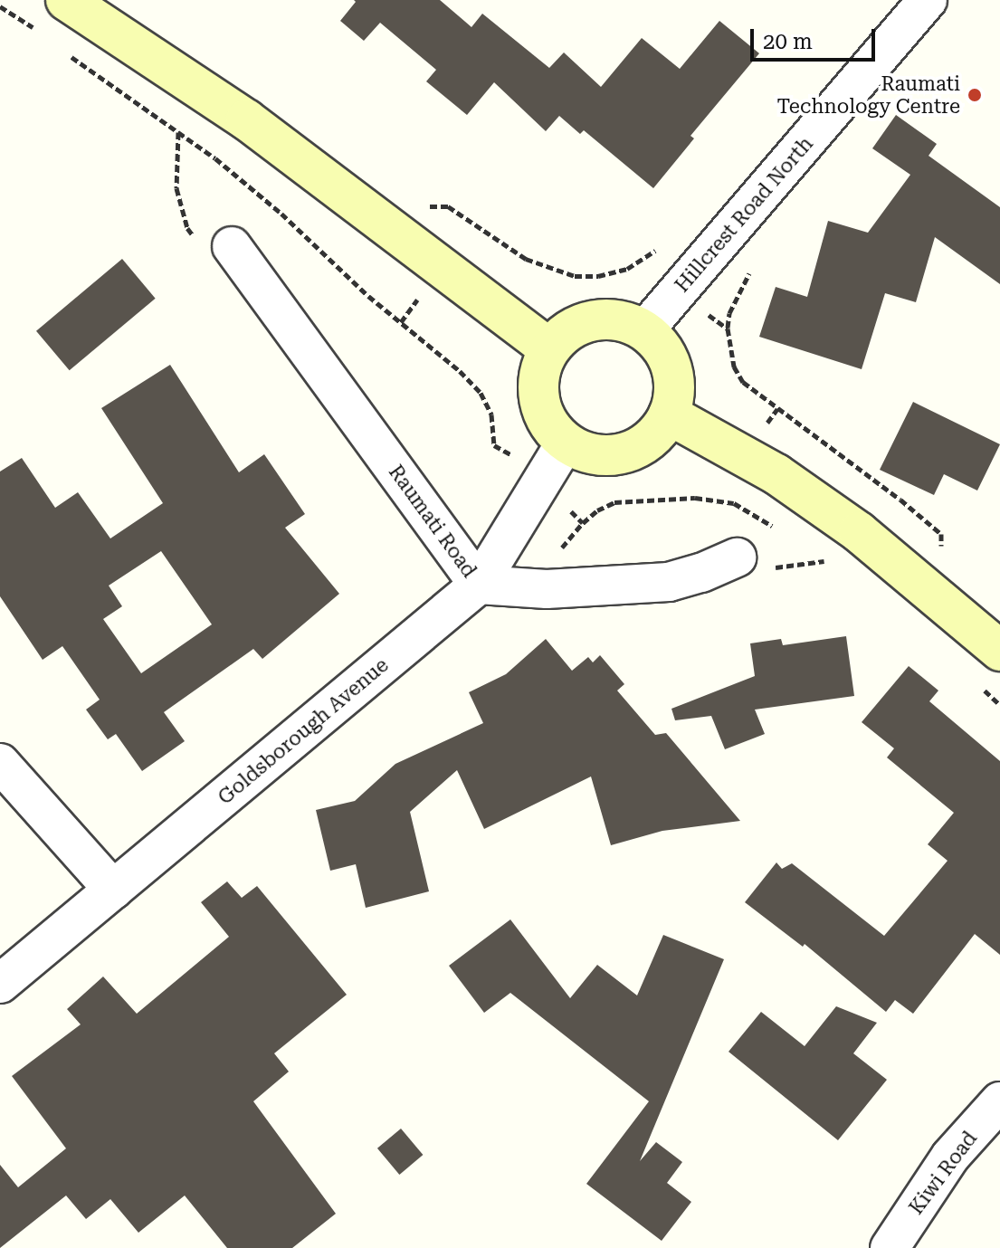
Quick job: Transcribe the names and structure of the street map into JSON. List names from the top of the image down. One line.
{"streets":{"street":["Hillcrest Road North","Raumati Road","Goldsborough Avenue","Kiwi Road"]},"crossings":[["Hillcrest Road North","Goldsborough Avenue"],["Raumati Road","Goldsborough Avenue"]],"places":["Raumati Technology Centre"],"scale_bar":"20 m"}
